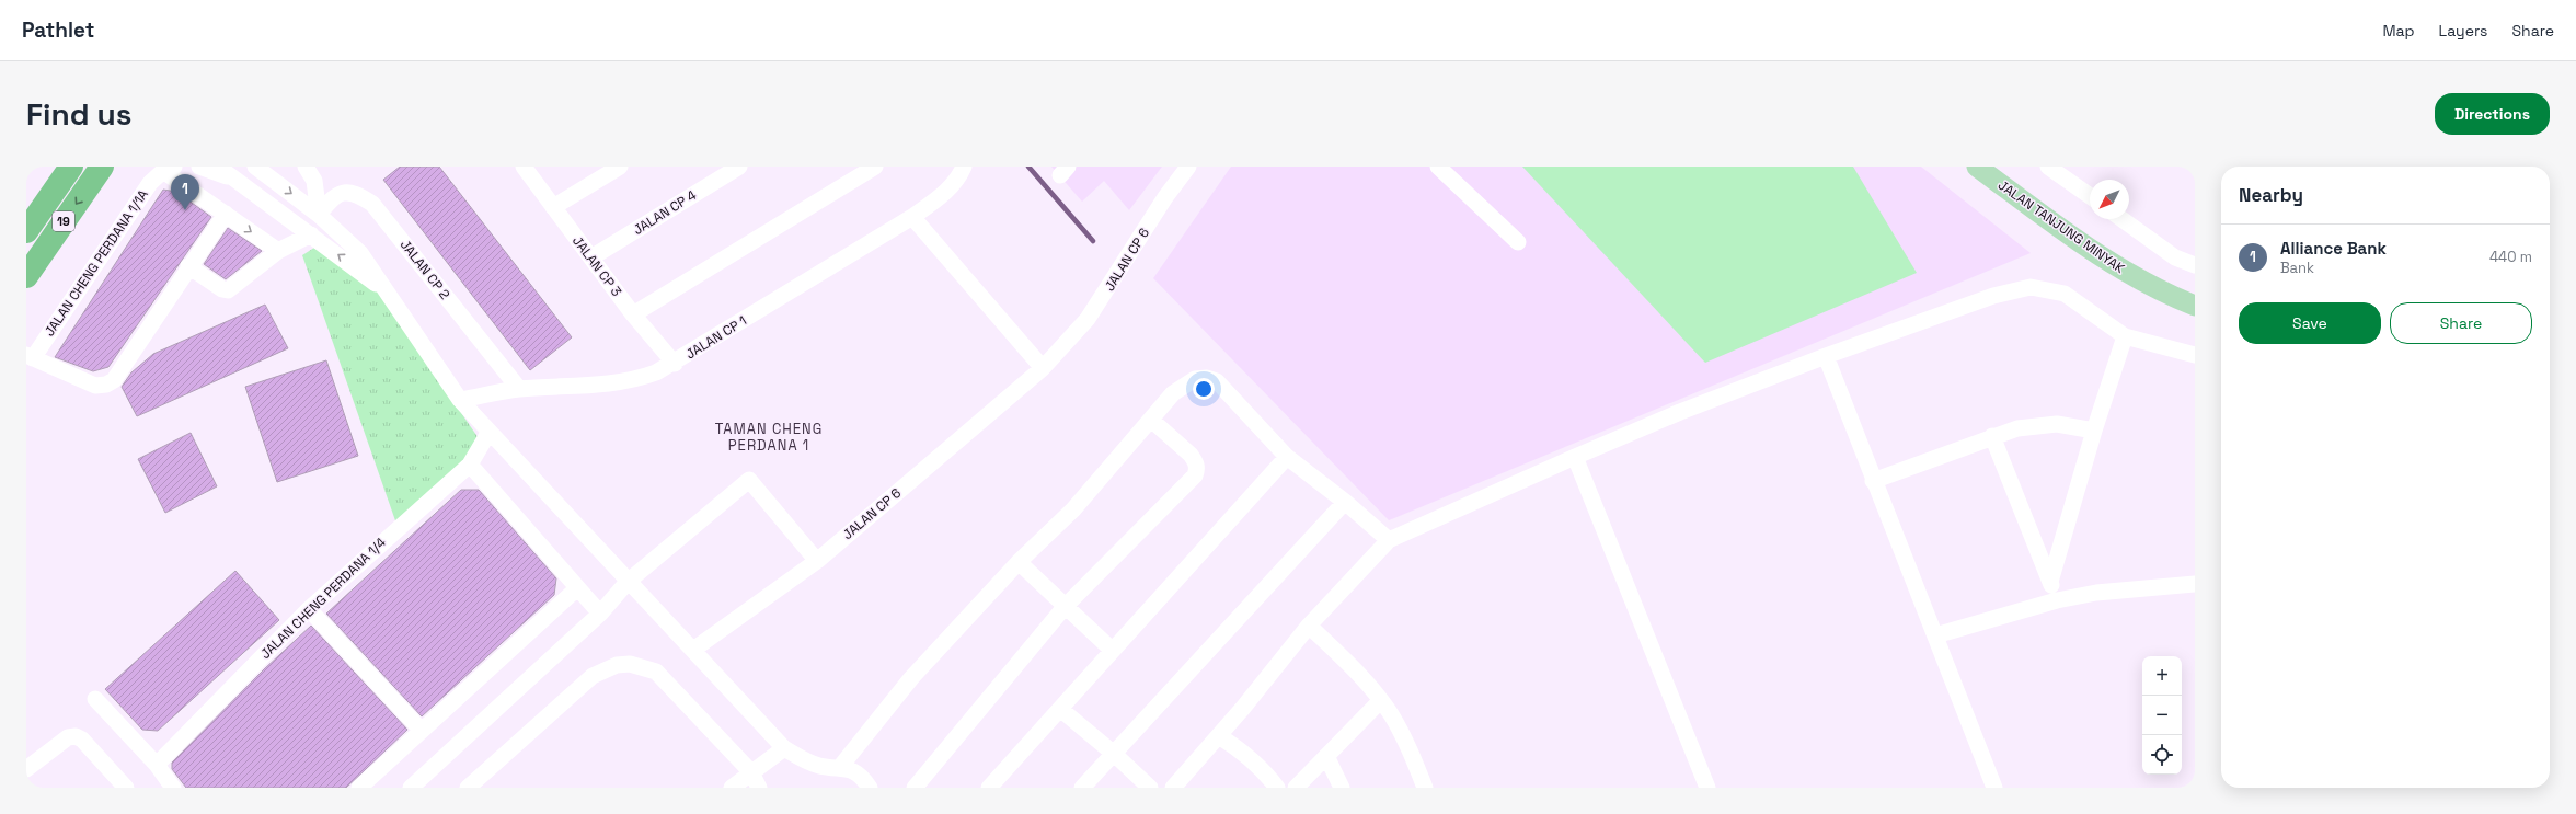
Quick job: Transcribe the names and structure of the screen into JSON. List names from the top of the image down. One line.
{"streets":{"highway":["19"],"main road":["JALAN TANJUNG MINYAK"],"street":["JALAN CP 4","JALAN CP 6","JALAN CHENG PERDANA 1/1A","JALAN CP 3","JALAN CP 2","JALAN CP 1","JALAN CHENG PERDANA 1/4"]},"crossings":[["JALAN CP 4","JALAN CP 3"],["JALAN CP 3","JALAN CP 1"],["JALAN CP 2","JALAN CP 1"]],"districts":["TAMAN CHENG PERDANA 1"],"north":"bottom left","page":{"header":"Pathlet","nav":["Map","Layers","Share"],"buttons":["Directions",["Save","Share"]],"title":"Find us","heading":"Nearby","pins":"1","list":[{"mark":"1","name":"Alliance Bank","note":"Bank","value":"440 m"}],"map_buttons":["+","−"]}}
